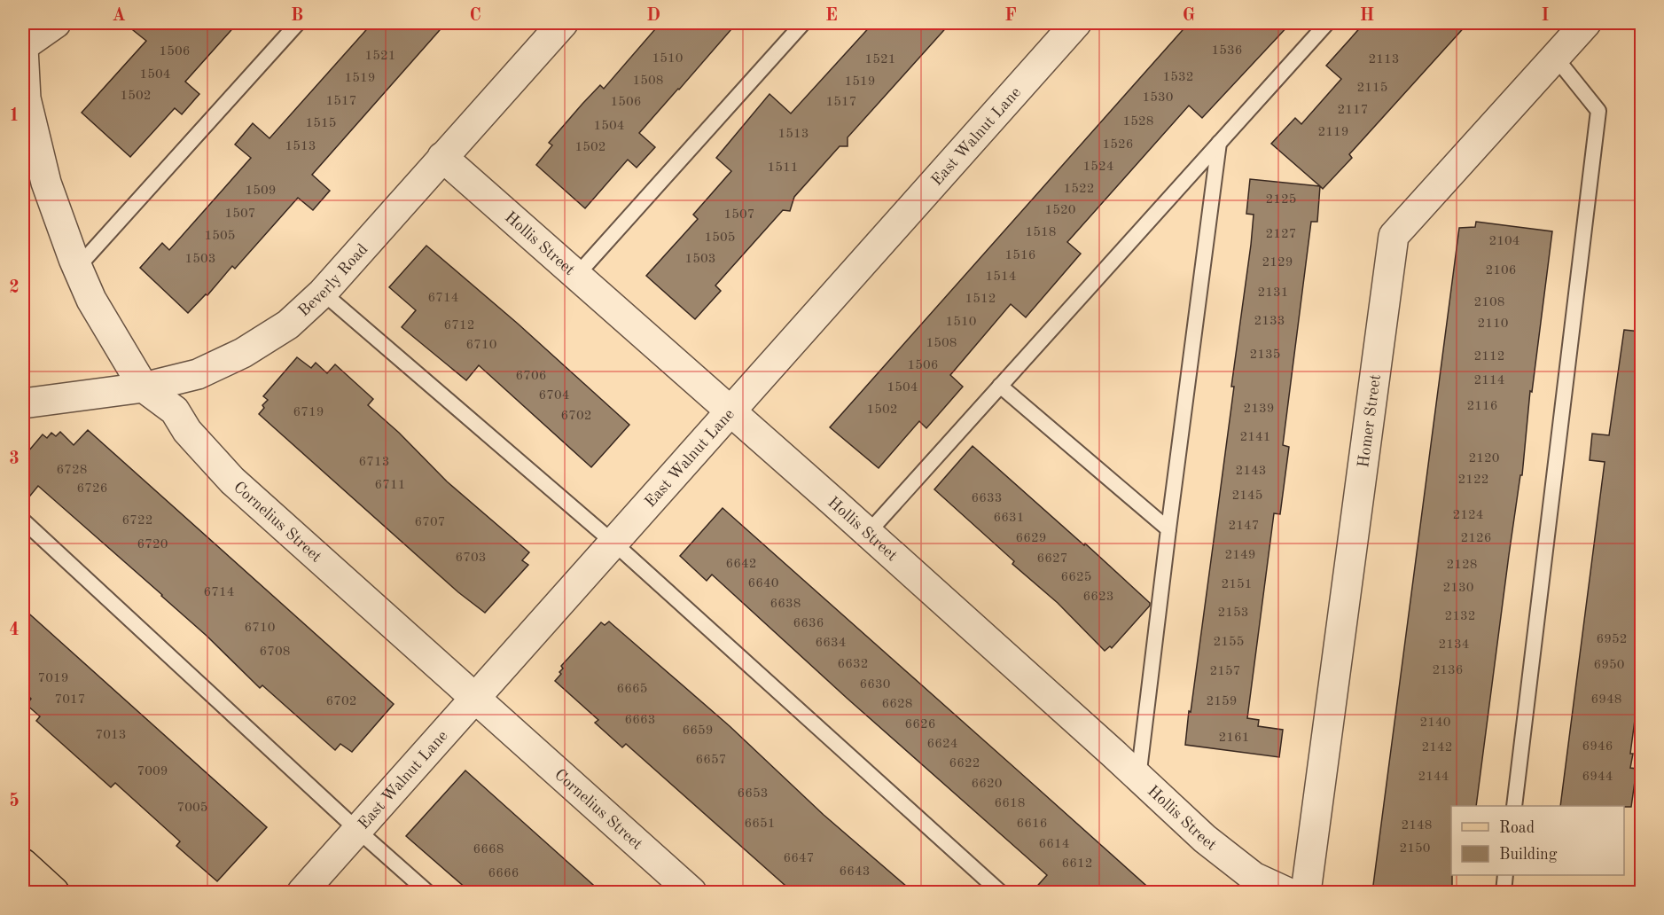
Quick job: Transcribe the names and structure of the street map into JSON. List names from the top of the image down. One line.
{"streets":{"street":["East Walnut Lane","Hollis Street","Beverly Road","Homer Street","Cornelius Street"]},"crossings":[["East Walnut Lane","Hollis Street"],["East Walnut Lane","Cornelius Street"],["Hollis Street","Beverly Road"],["Beverly Road","Cornelius Street"]],"house_numbers":["1536","1506","1521","1510","1521","2113","1504","1532","1519","1508","1519","2115","1502","1530","1517","1506","1517","2117","1528","1515","1504","2119","1513","1526","1513","1502","1524","1511","1522","1509","2125","1520","1507","1507","1518","2127","1505","1505","2104","1516","1503","1503","2129","2106","1514","2131","6714","1512","2108","2133","1510","2110","6712","1508","6710","2135","2112","1506","6706","2114","1504","6704","2116","2139","1502","6719","6702","2141","2120","6713","6728","2143","2122","6711","6726","2145","6633","2124","6631","6722","6707","2147","6629","2126","6720","2149","6703","6627","6642","2128","6625","6640","2151","2130","6714","6623","6638","2153","2132","6636","6710","6952","2155","6634","2134","6708","6632","6950","2136","2157","7019","6630","6665","7017","6948","6702","2159","6628","6663","2140","6626","6659","7013","2161","6624","6946","2142","6657","6622","7009","2144","6944","6620","6653","6618","7005","6651","6616","2148","6614","2150","6668","6647","6612","6643","6666"],"legend":["Road","Building"],"grid":{"columns":["A","B","C","D","E","F","G","H","I"],"rows":["1","2","3","4","5"]}}
